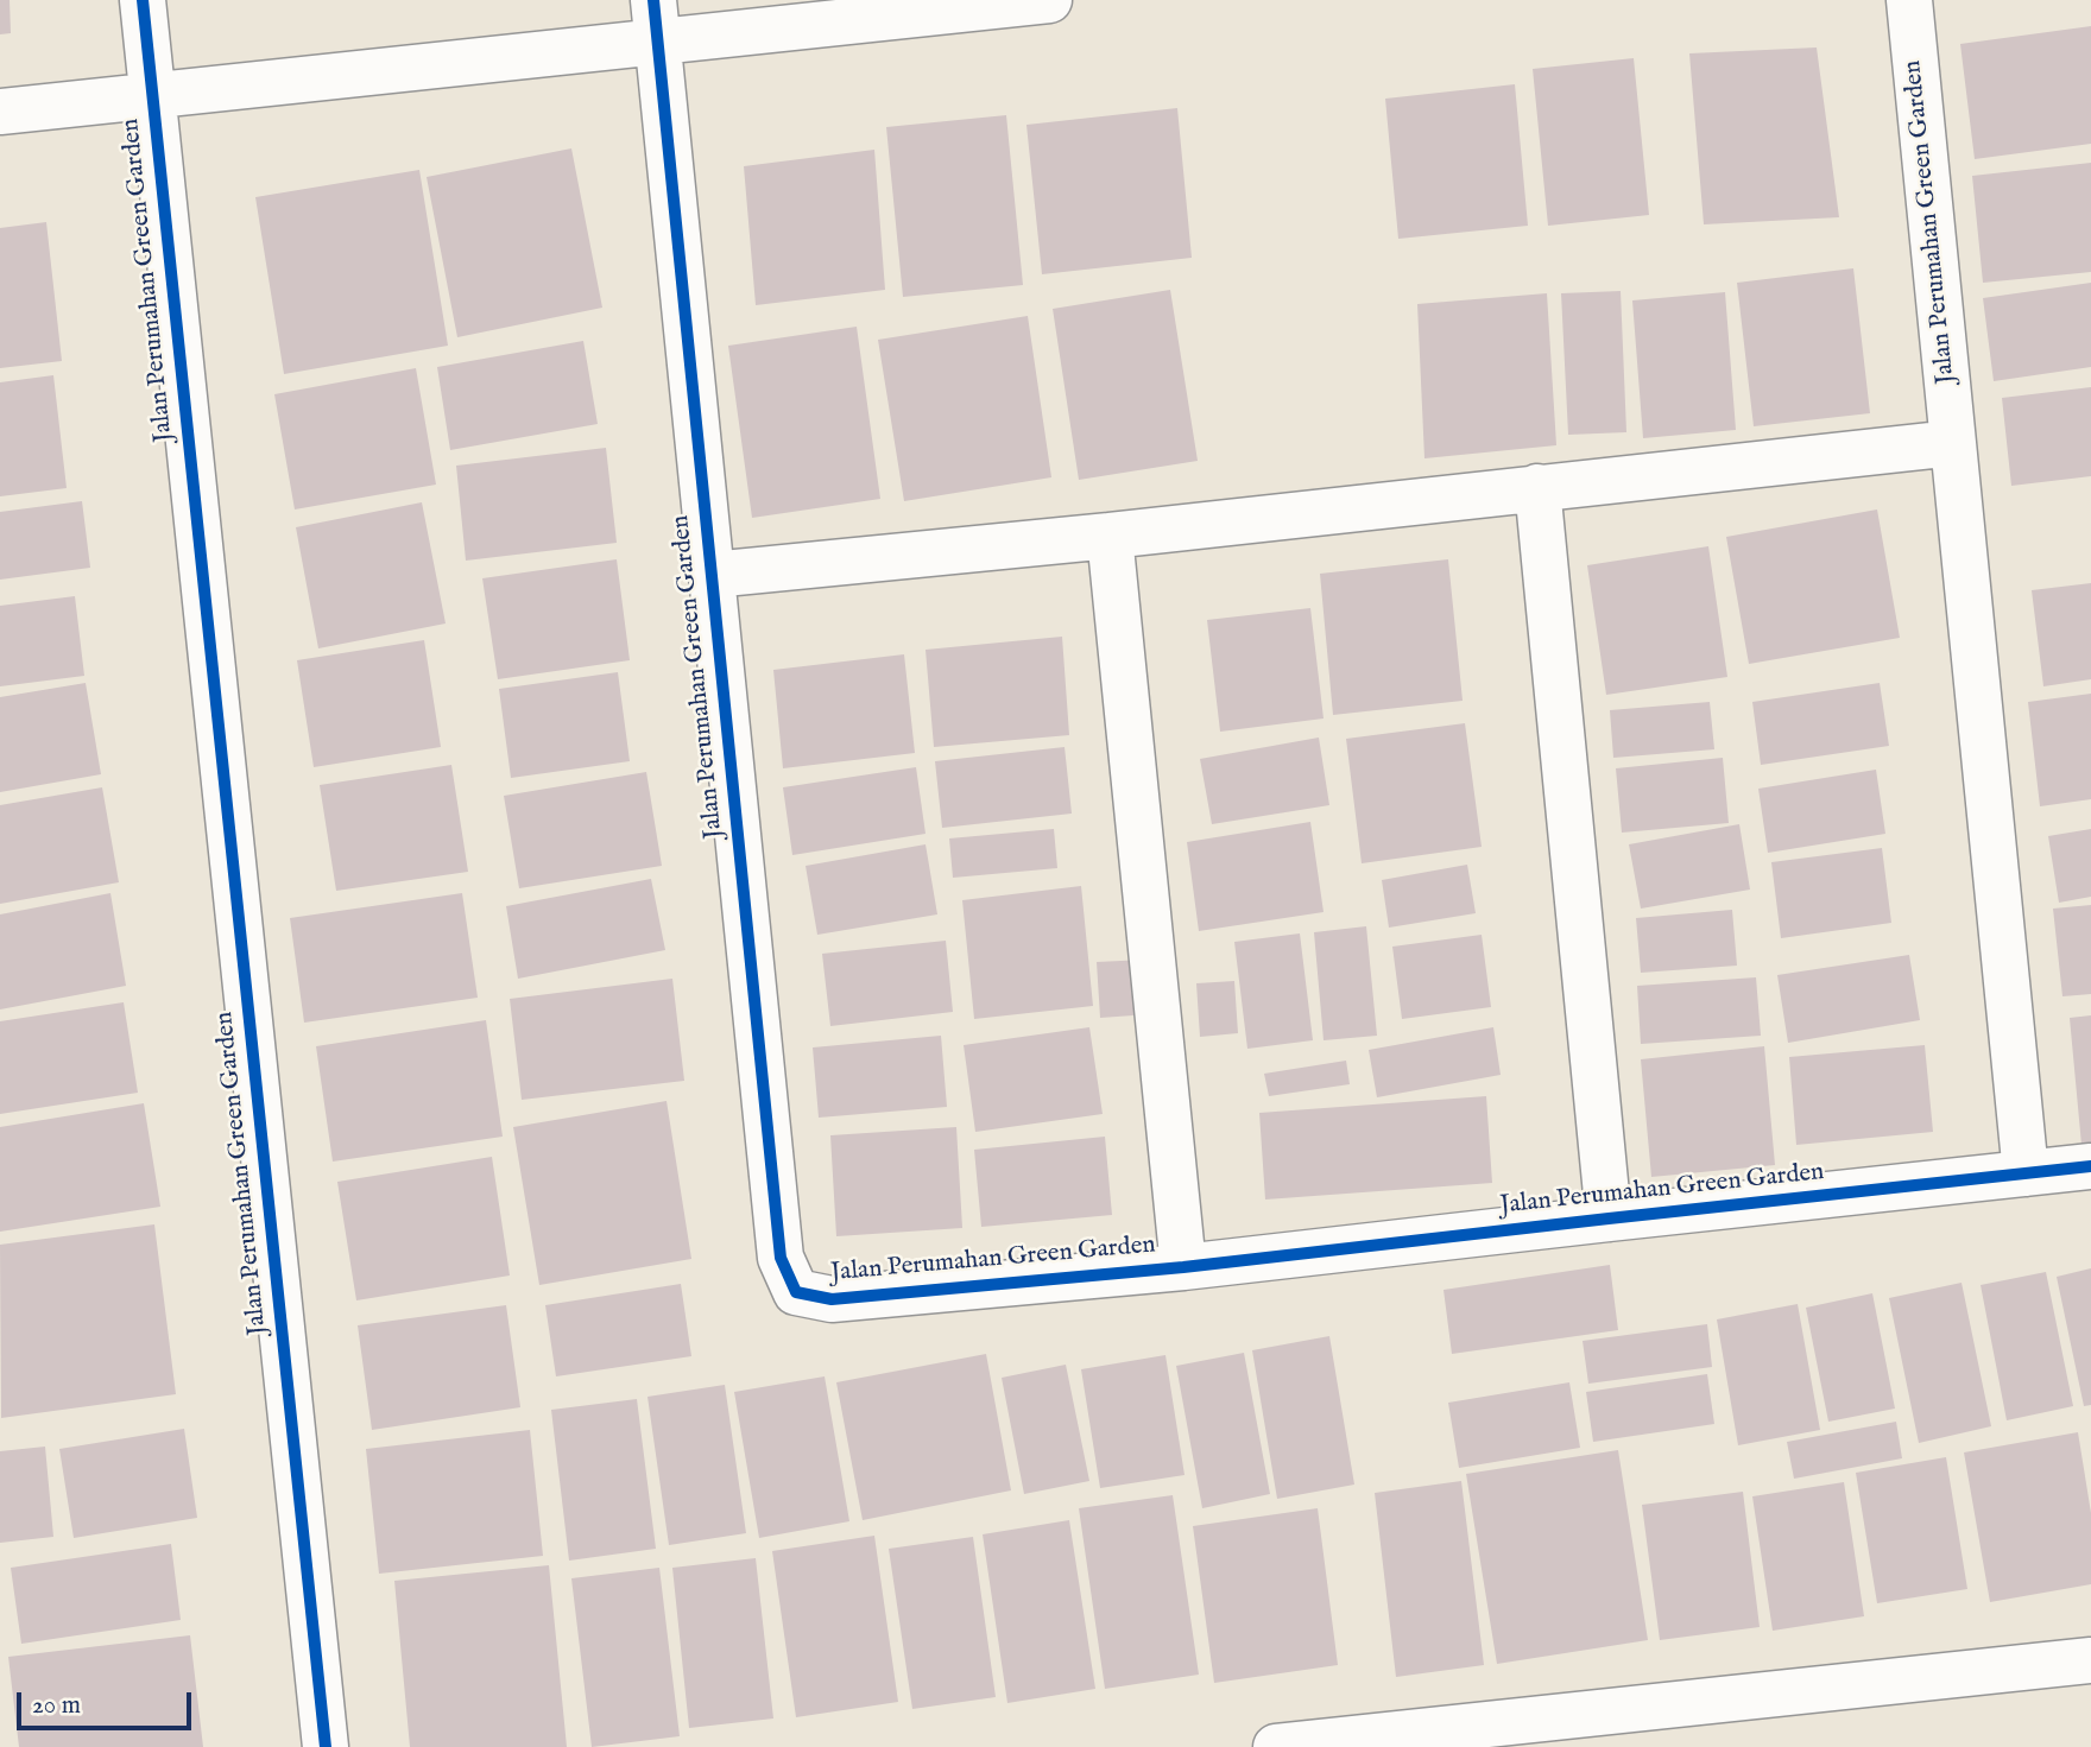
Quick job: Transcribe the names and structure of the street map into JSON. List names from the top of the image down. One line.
{"streets":{"street":["Jalan Perumahan Green Garden"]},"scale_bar":"20 m"}
